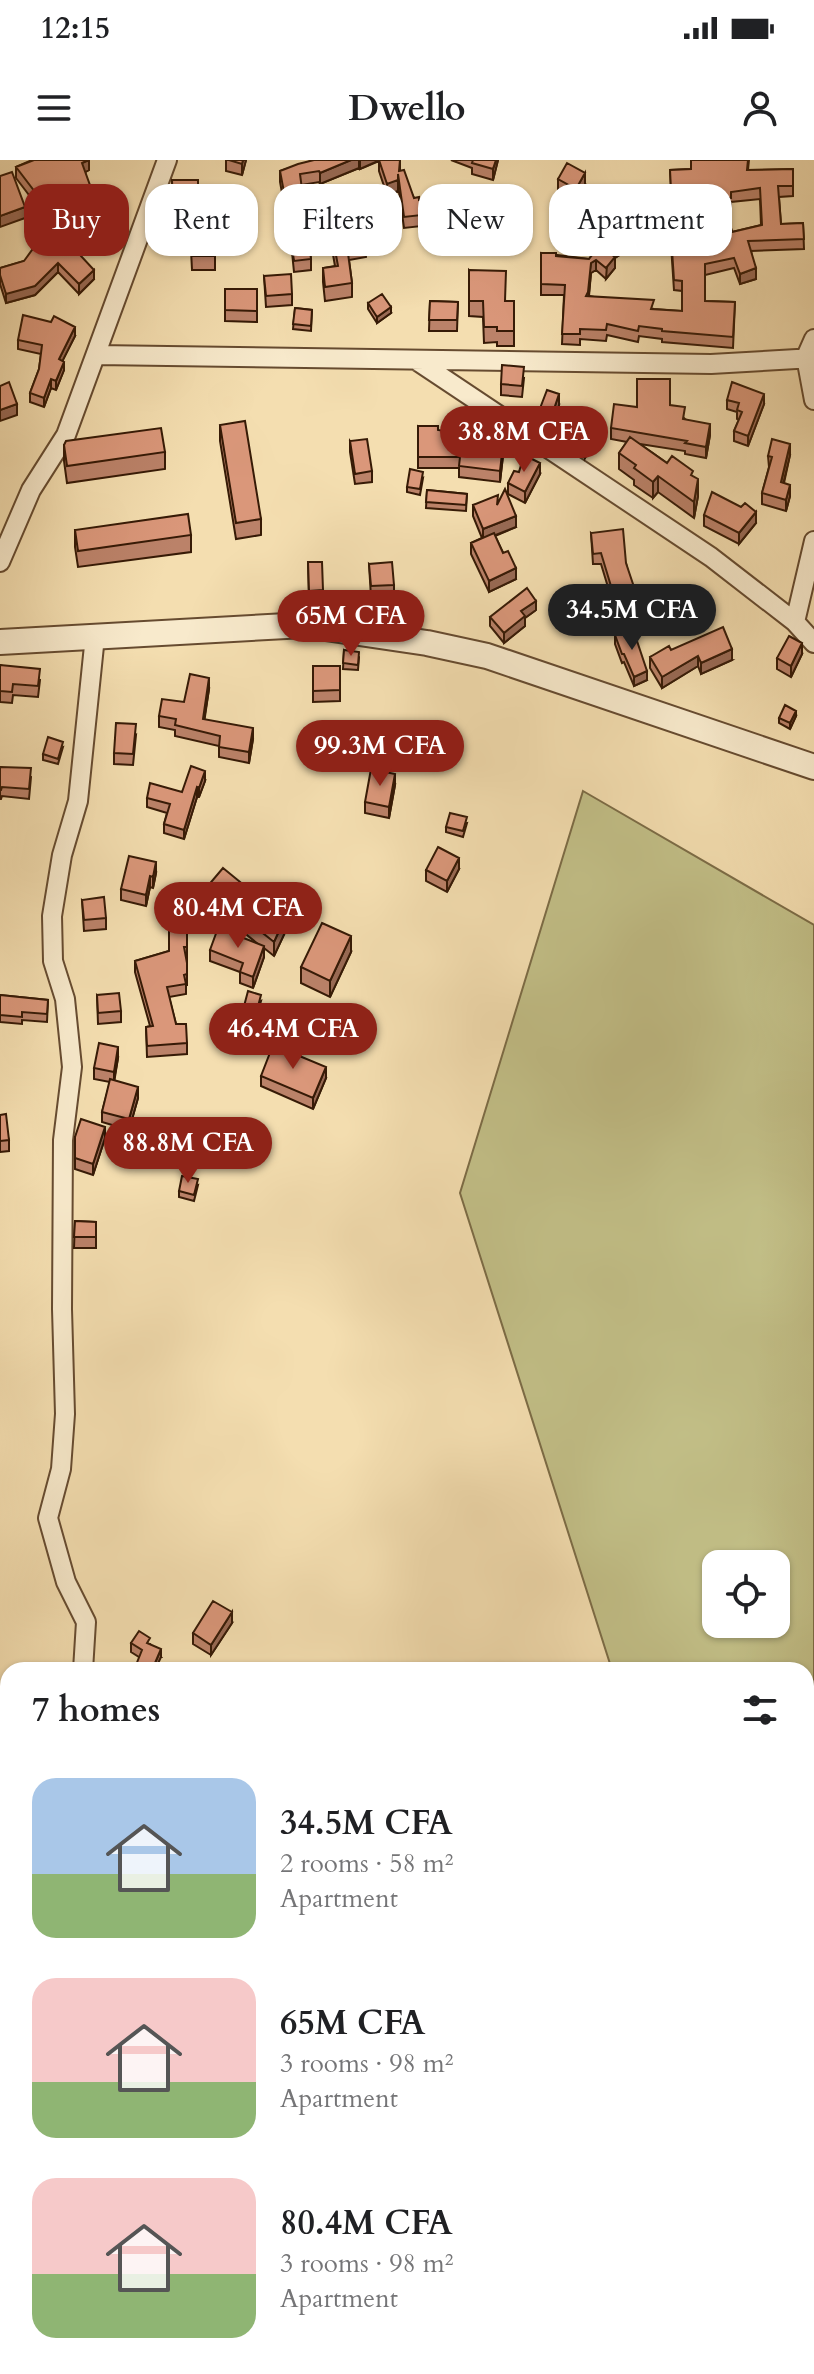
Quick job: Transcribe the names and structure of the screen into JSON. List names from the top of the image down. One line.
{"page":{"status":"12:15","header":"Dwello","chip":["Buy","Rent","Filters","New","Apartment"],"price":["38.8M CFA","34.5M CFA","65M CFA","99.3M CFA","80.4M CFA","46.4M CFA","88.8M CFA"],"heading":"7 homes","list":[{"name":"34.5M CFA","note":"2 rooms · 58 m² · Apartment"},{"name":"65M CFA","note":"3 rooms · 98 m² · Apartment"},{"name":"80.4M CFA","note":"3 rooms · 98 m² · Apartment"}]}}
